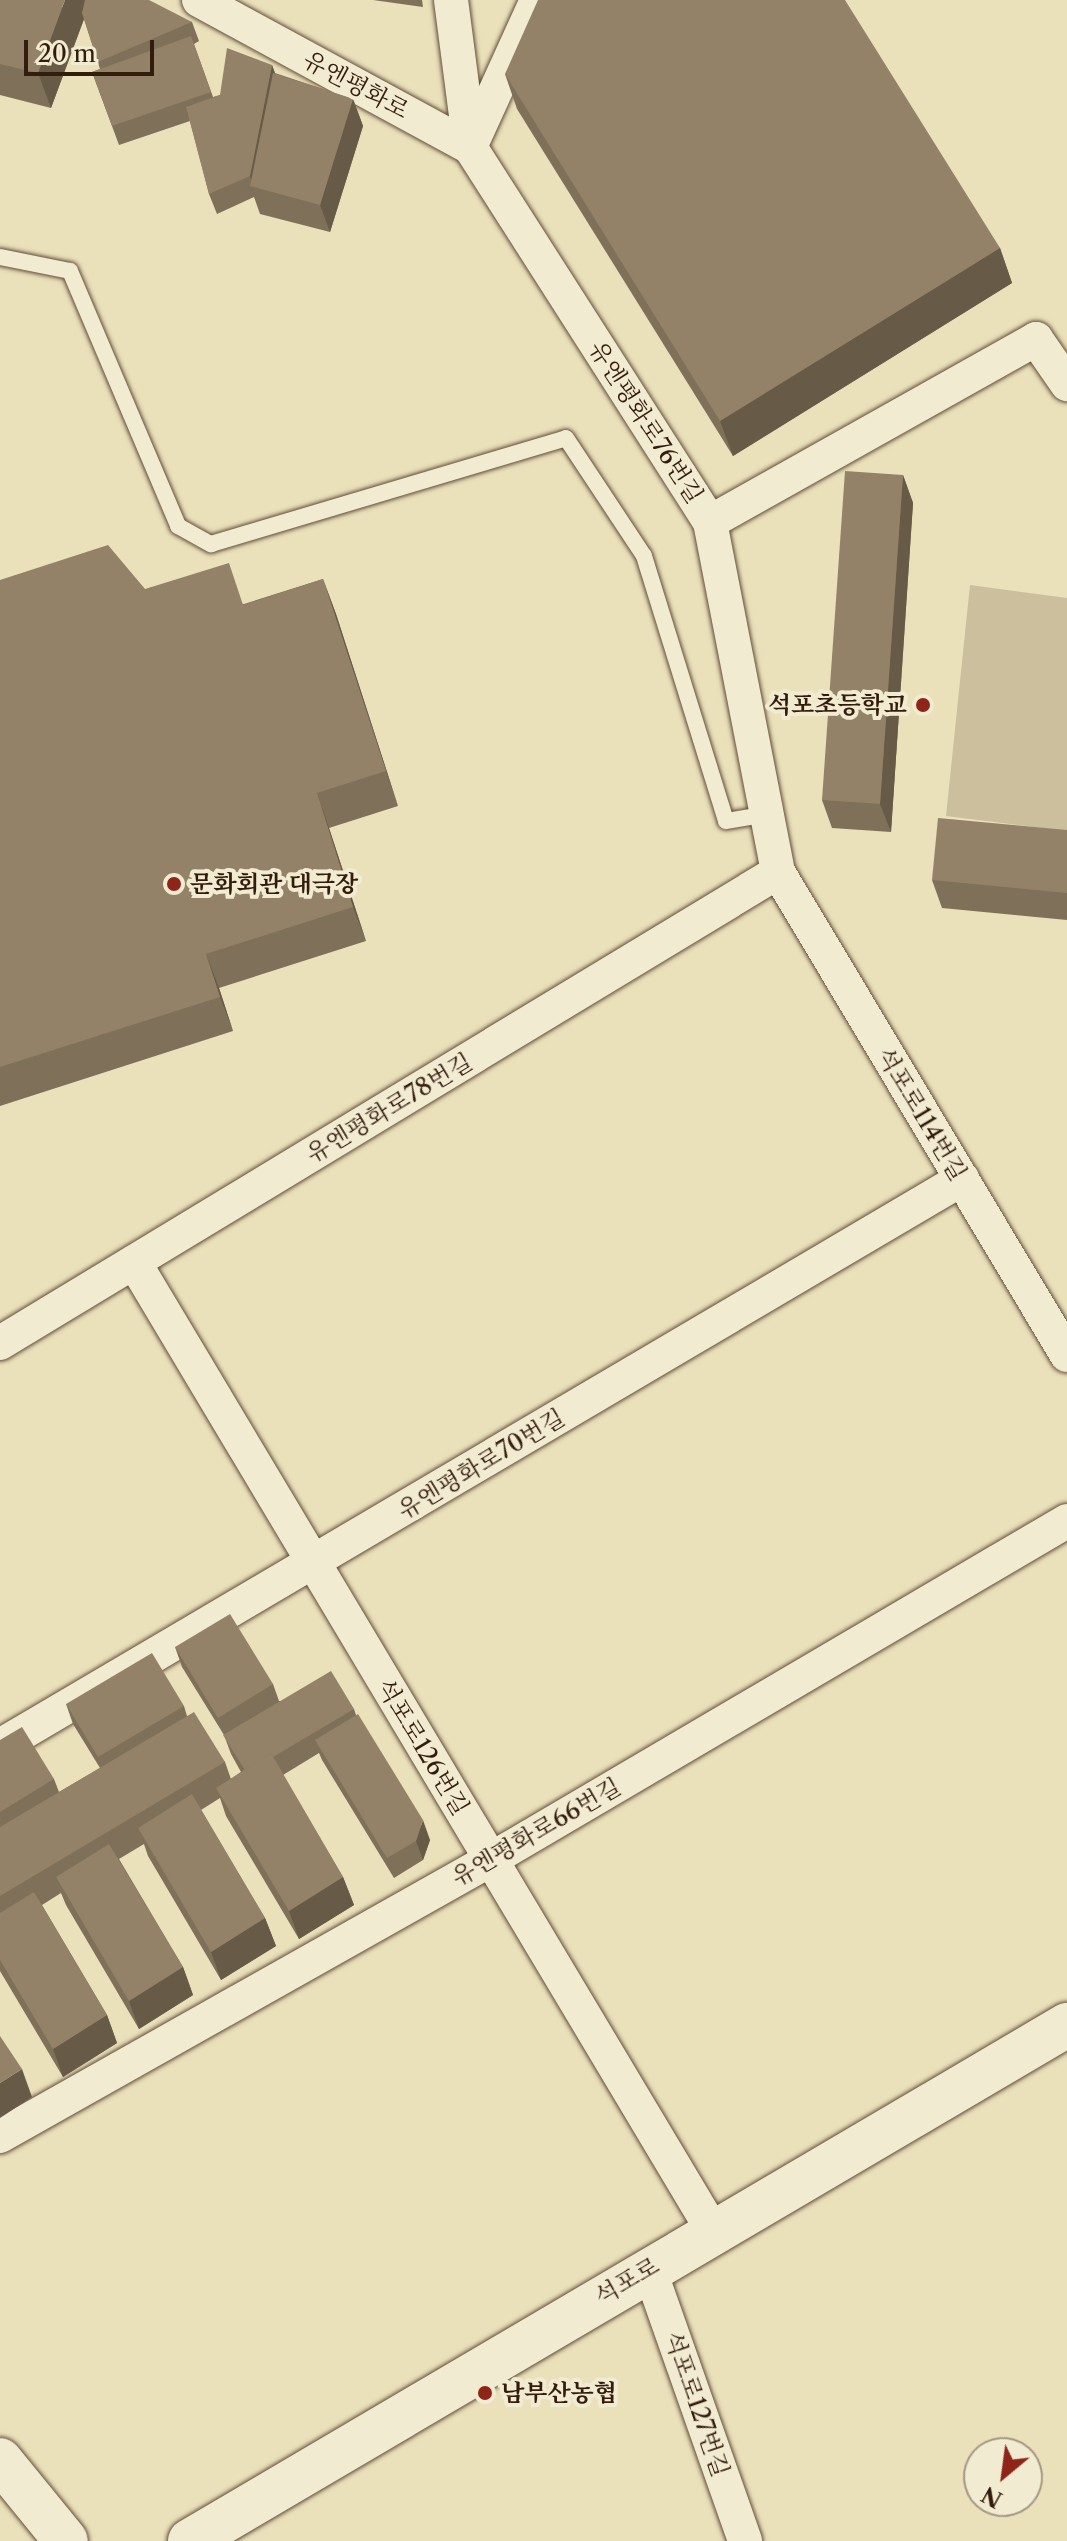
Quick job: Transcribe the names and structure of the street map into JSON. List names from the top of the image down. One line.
{"streets":{"main road":["석포로"],"street":["유엔평화로","유엔평화로76번길","유엔평화로78번길","석포로114번길","유엔평화로70번길","석포로126번길","유엔평화로66번길","석포로127번길"]},"crossings":[["유엔평화로","유엔평화로76번길"],["유엔평화로76번길","유엔평화로78번길"],["유엔평화로76번길","석포로114번길"],["유엔평화로78번길","석포로114번길"],["유엔평화로78번길","석포로126번길"],["석포로114번길","유엔평화로70번길"],["유엔평화로70번길","석포로126번길"],["석포로126번길","유엔평화로66번길"],["석포로126번길","석포로"],["석포로","석포로127번길"]],"places":["석포초등학교","문화회관 대극장","남부산농협"],"scale_bar":"20 m","north":"bottom left"}
